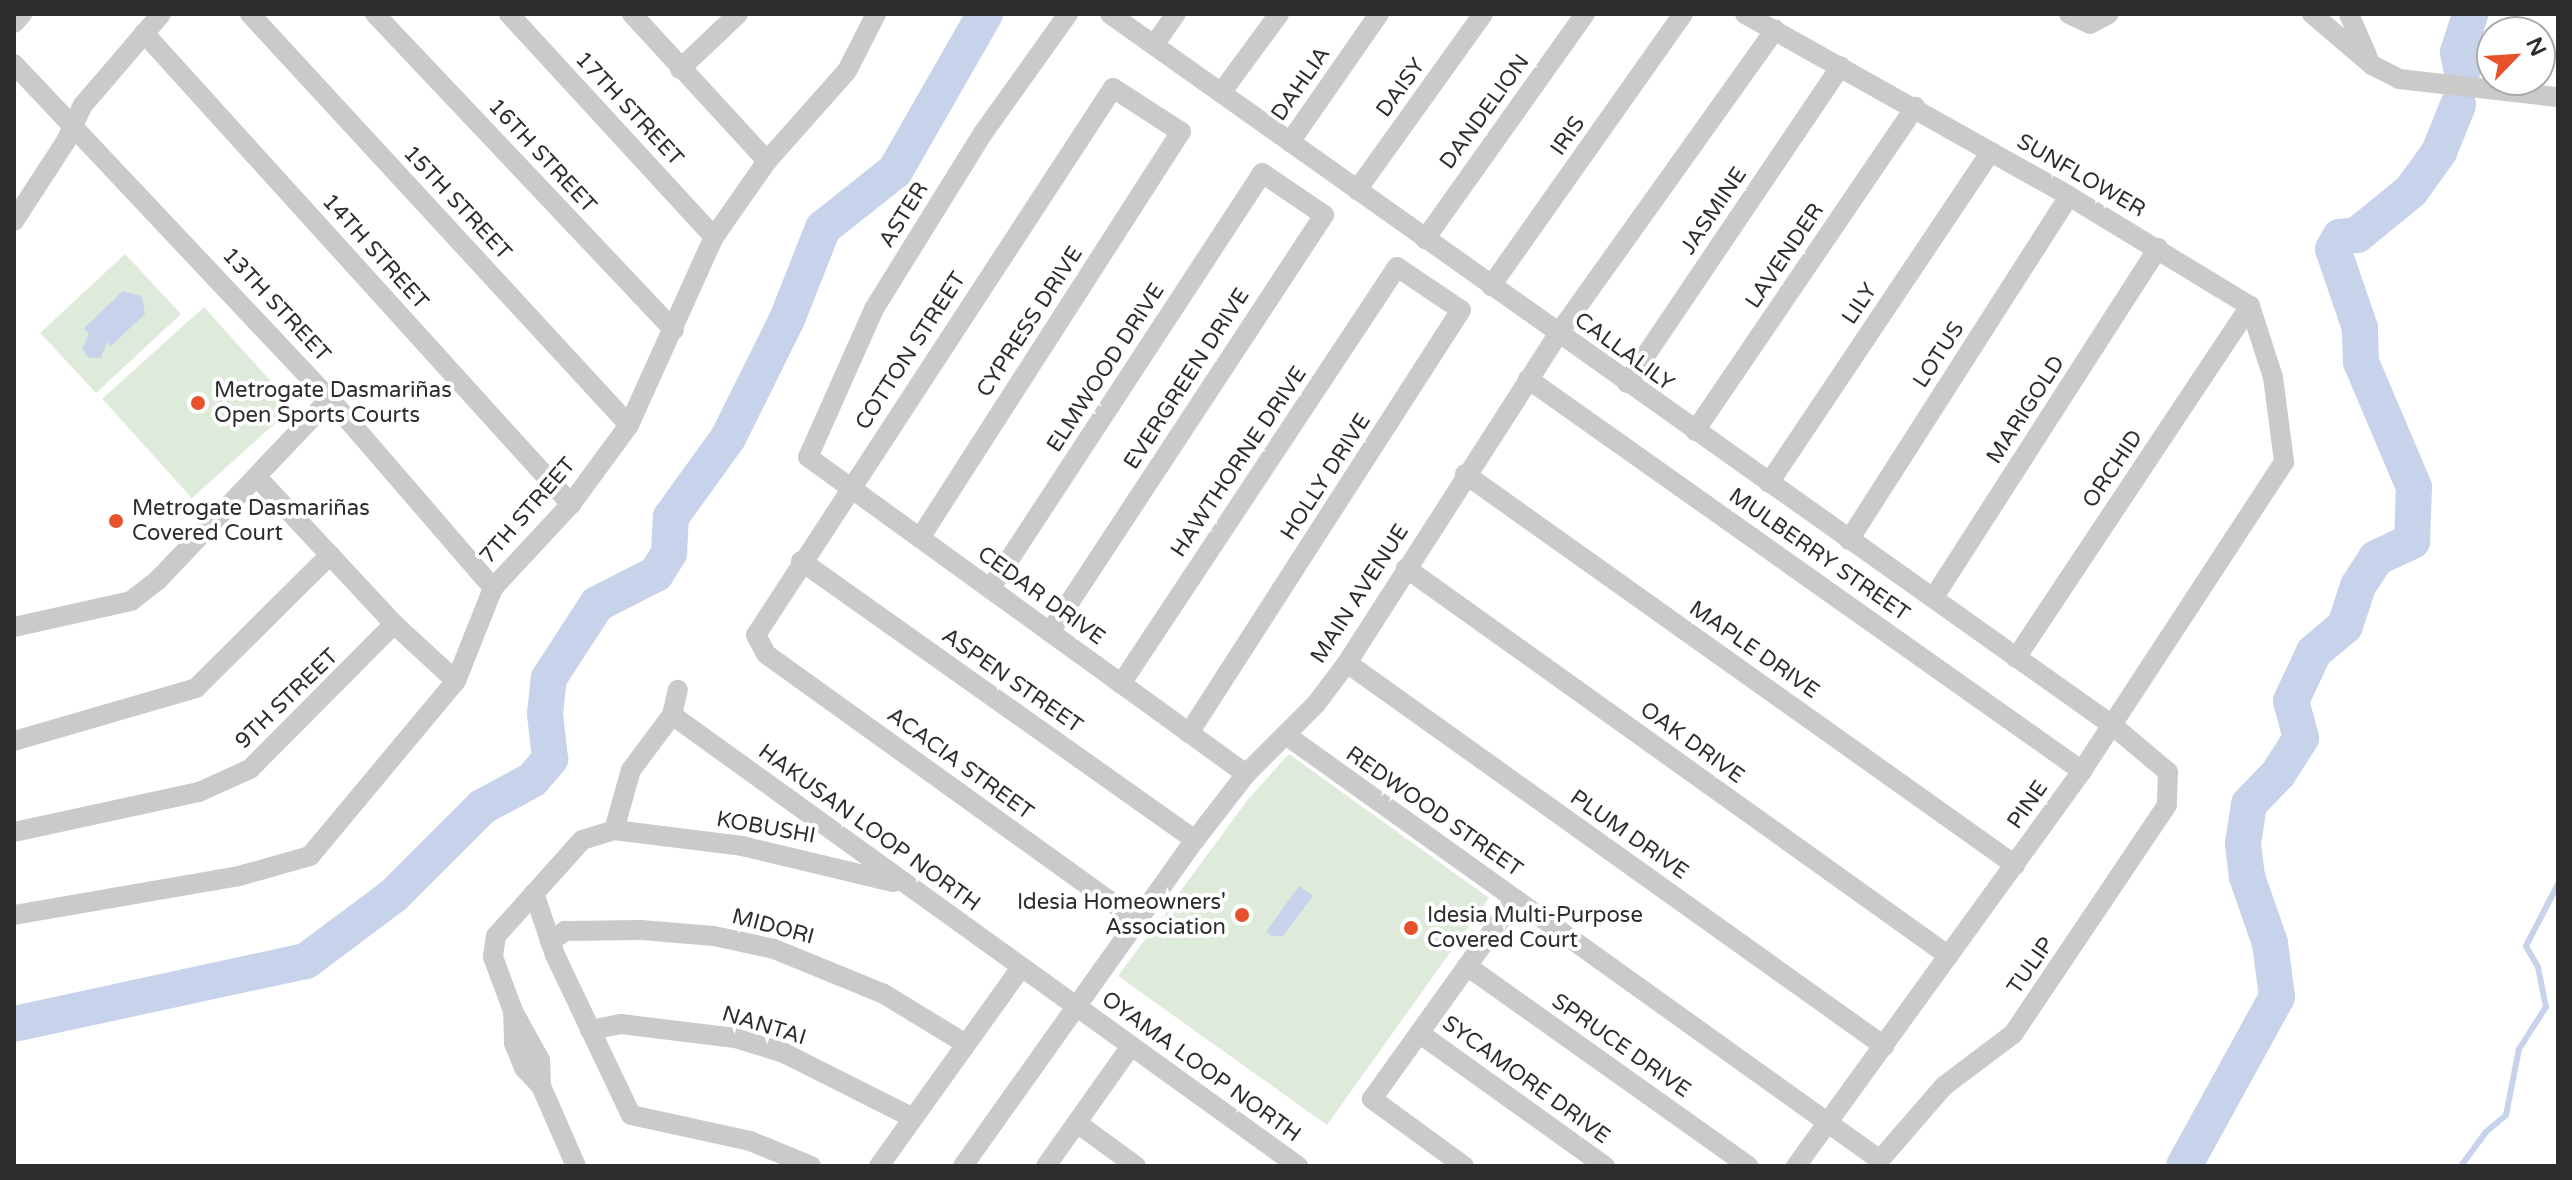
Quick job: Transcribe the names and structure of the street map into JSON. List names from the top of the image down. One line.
{"streets":{"street":["DAHLIA","DAISY","17TH STREET","DANDELION","IRIS","16TH STREET","SUNFLOWER","15TH STREET","JASMINE","ASTER","14TH STREET","LAVENDER","LILY","13TH STREET","CYPRESS DRIVE","COTTON STREET","CALLALILY","LOTUS","ELMWOOD DRIVE","EVERGREEN DRIVE","MARIGOLD","HAWTHORNE DRIVE","ORCHID","HOLLY DRIVE","7TH STREET","MULBERRY STREET","MAIN AVENUE","CEDAR DRIVE","MAPLE DRIVE","ASPEN STREET","9TH STREET","OAK DRIVE","ACACIA STREET","PINE","REDWOOD STREET","KOBUSHI","HAKUSAN LOOP NORTH","PLUM DRIVE","MIDORI","TULIP","NANTAI","SPRUCE DRIVE","OYAMA LOOP NORTH","SYCAMORE DRIVE"]},"crossings":[["DAHLIA","CALLALILY"],["DAISY","CALLALILY"],["17TH STREET","7TH STREET"],["DANDELION","CALLALILY"],["IRIS","CALLALILY"],["16TH STREET","7TH STREET"],["SUNFLOWER","JASMINE"],["SUNFLOWER","LAVENDER"],["SUNFLOWER","LILY"],["SUNFLOWER","LOTUS"],["SUNFLOWER","MARIGOLD"],["SUNFLOWER","ORCHID"],["SUNFLOWER","MAIN AVENUE"],["SUNFLOWER","PINE"],["15TH STREET","7TH STREET"],["JASMINE","CALLALILY"],["ASTER","CEDAR DRIVE"],["14TH STREET","7TH STREET"],["LAVENDER","CALLALILY"],["LILY","CALLALILY"],["13TH STREET","7TH STREET"],["CYPRESS DRIVE","COTTON STREET"],["CYPRESS DRIVE","CEDAR DRIVE"],["COTTON STREET","CEDAR DRIVE"],["COTTON STREET","ASPEN STREET"],["COTTON STREET","ACACIA STREET"],["CALLALILY","LOTUS"],["CALLALILY","MARIGOLD"],["CALLALILY","ORCHID"],["CALLALILY","MAIN AVENUE"],["CALLALILY","PINE"],["CALLALILY","TULIP"],["ELMWOOD DRIVE","EVERGREEN DRIVE"],["ELMWOOD DRIVE","CEDAR DRIVE"],["EVERGREEN DRIVE","CEDAR DRIVE"],["HAWTHORNE DRIVE","HOLLY DRIVE"],["HAWTHORNE DRIVE","CEDAR DRIVE"],["ORCHID","PINE"],["HOLLY DRIVE","CEDAR DRIVE"],["MULBERRY STREET","MAIN AVENUE"],["MULBERRY STREET","PINE"],["MAIN AVENUE","CEDAR DRIVE"],["MAIN AVENUE","MAPLE DRIVE"],["MAIN AVENUE","ASPEN STREET"],["MAIN AVENUE","OAK DRIVE"],["MAIN AVENUE","ACACIA STREET"],["MAIN AVENUE","REDWOOD STREET"],["MAIN AVENUE","HAKUSAN LOOP NORTH"],["MAIN AVENUE","PLUM DRIVE"],["MAIN AVENUE","OYAMA LOOP NORTH"],["MAPLE DRIVE","PINE"],["OAK DRIVE","PINE"],["PINE","REDWOOD STREET"],["PINE","PLUM DRIVE"],["PINE","TULIP"],["REDWOOD STREET","TULIP"],["KOBUSHI","HAKUSAN LOOP NORTH"],["HAKUSAN LOOP NORTH","OYAMA LOOP NORTH"]],"places":["Metrogate Dasmariñas Open Sports Courts","Metrogate Dasmariñas Covered Court","Idesia Homeowners' Association","Idesia Multi-Purpose Covered Court"],"north":"top right"}
